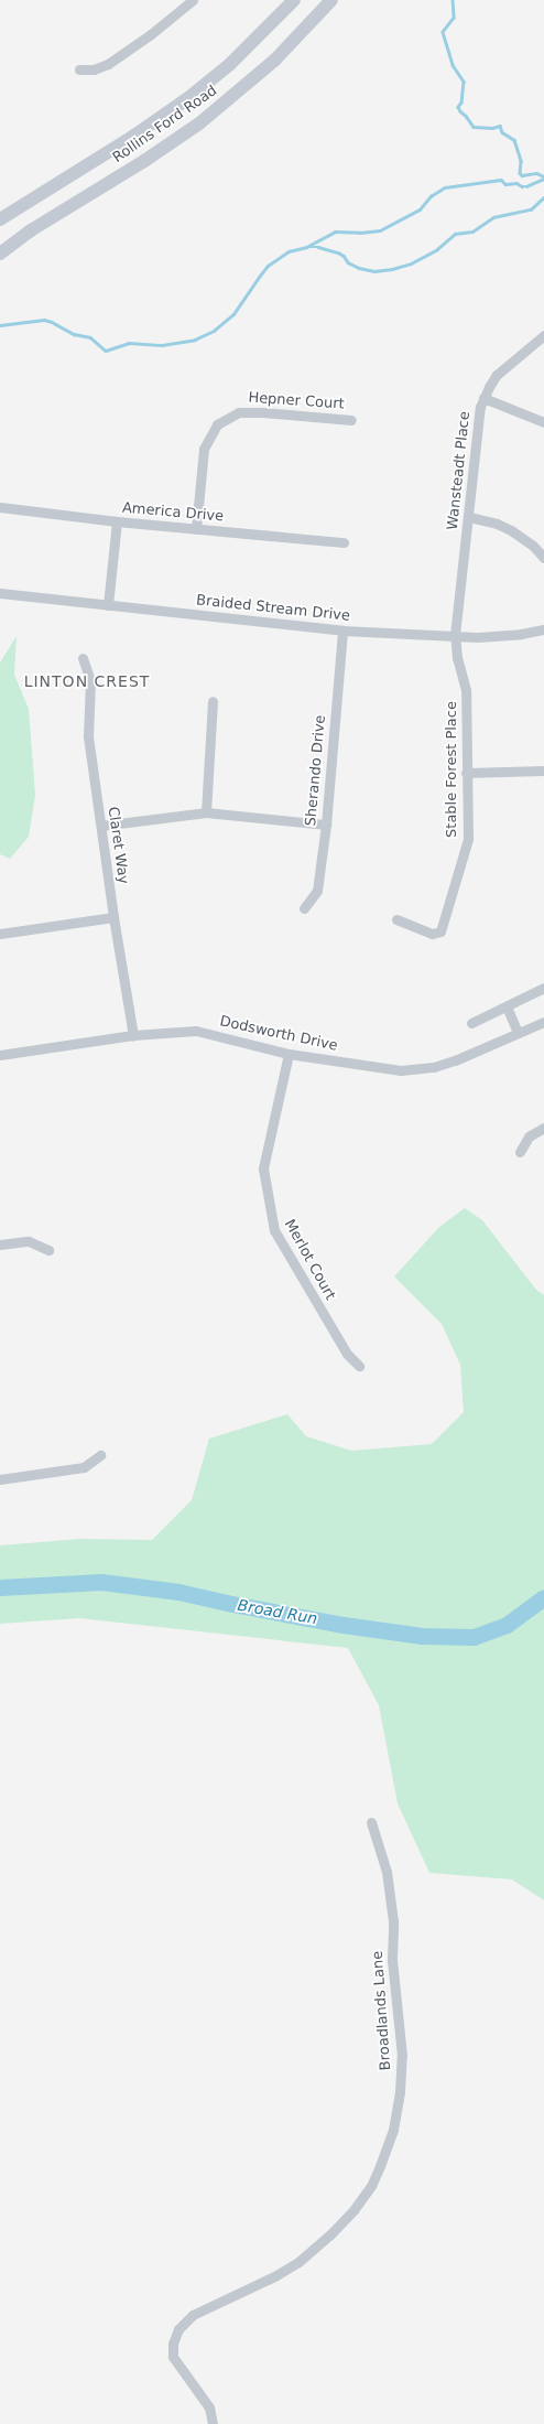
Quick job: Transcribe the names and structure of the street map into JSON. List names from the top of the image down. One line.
{"streets":{"main road":["Rollins Ford Road"],"street":["Hepner Court","Wansteadt Place","America Drive","Braided Stream Drive","Stable Forest Place","Sherando Drive","Claret Way","Dodsworth Drive","Merlot Court","Broadlands Lane"]},"crossings":[["Hepner Court","America Drive"],["Wansteadt Place","Braided Stream Drive"],["Wansteadt Place","Stable Forest Place"],["Braided Stream Drive","Stable Forest Place"],["Braided Stream Drive","Sherando Drive"],["Claret Way","Dodsworth Drive"],["Dodsworth Drive","Merlot Court"]],"districts":["LINTON CREST"],"water":["Broad Run"]}
